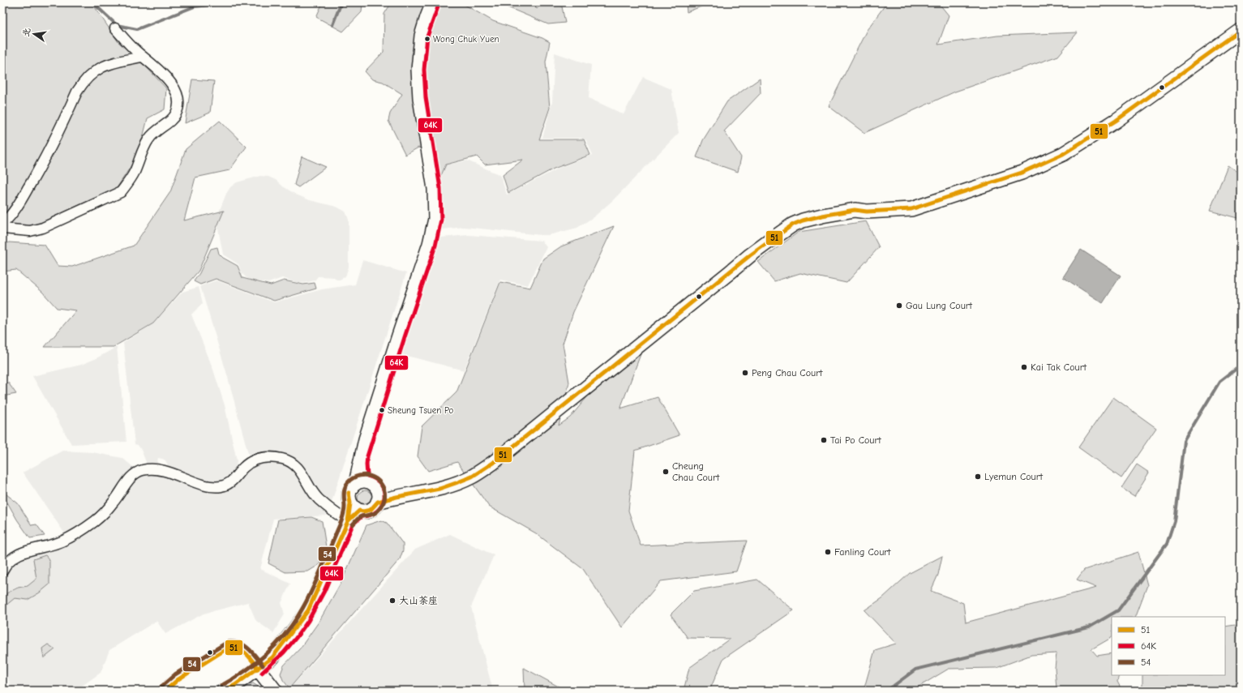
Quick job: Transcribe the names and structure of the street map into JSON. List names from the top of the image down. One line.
{"places":["Wong Chuk Yuen","Gau Lung Court","Kai Tak Court","Peng Chau Court","Sheung Tsuen Po","Tai Po Court","Cheung Chau Court","Lyemun Court","Fanling Court","大山荼座"],"lines":["transit line 64K","transit line 51","transit line 54"],"legend":["51","64K","54"],"north":"left"}
